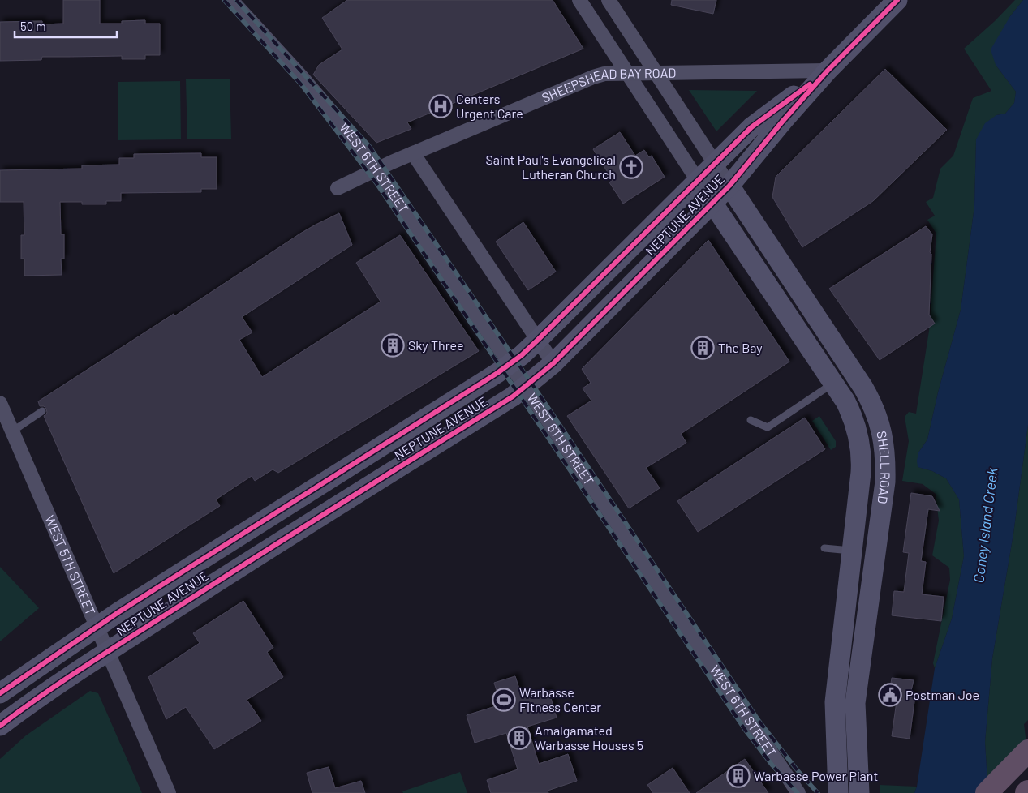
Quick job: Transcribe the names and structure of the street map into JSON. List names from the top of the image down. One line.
{"streets":{"main road":["NEPTUNE AVENUE","SHELL ROAD"],"street":["SHEEPSHEAD BAY ROAD","WEST 6TH STREET","WEST 5TH STREET"]},"crossings":[["SHEEPSHEAD BAY ROAD","WEST 6TH STREET"],["SHEEPSHEAD BAY ROAD","NEPTUNE AVENUE"],["WEST 6TH STREET","NEPTUNE AVENUE"],["NEPTUNE AVENUE","SHELL ROAD"],["NEPTUNE AVENUE","WEST 5TH STREET"]],"water":["Coney Island Creek"],"places":{"hospital":["Centers Urgent Care"],"church":["Saint Paul's Evangelical Lutheran Church"],"building":["Sky Three","The Bay","Amalgamated Warbasse Houses 5","Warbasse Power Plant"],"public building":["Postman Joe"],"sports":["Warbasse Fitness Center"]},"scale_bar":"50 m"}
